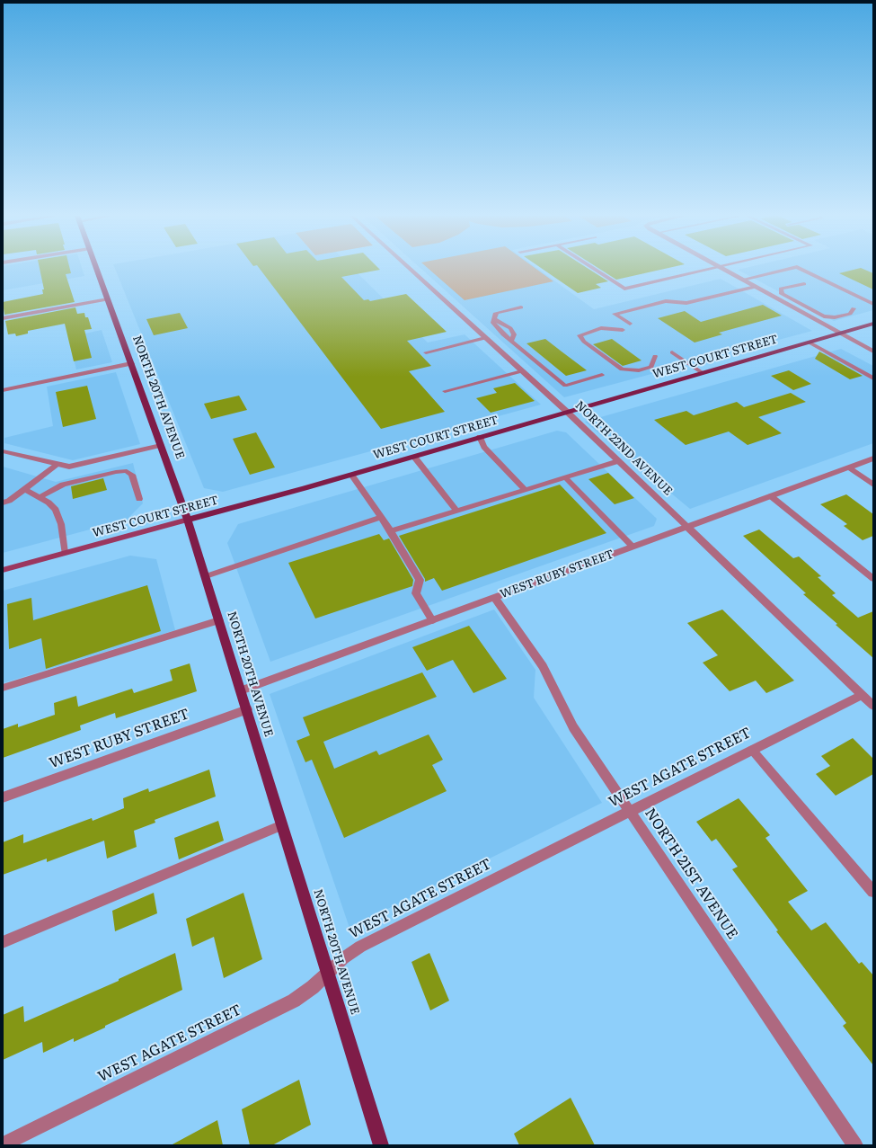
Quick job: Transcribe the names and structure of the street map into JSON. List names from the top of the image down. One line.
{"streets":{"main road":["WEST COURT STREET","NORTH 20TH AVENUE"],"street":["NORTH 22ND AVENUE","WEST RUBY STREET","WEST AGATE STREET","NORTH 21ST AVENUE"]},"crossings":[["WEST COURT STREET","NORTH 20TH AVENUE"],["WEST COURT STREET","NORTH 22ND AVENUE"],["NORTH 20TH AVENUE","WEST RUBY STREET"],["NORTH 20TH AVENUE","WEST AGATE STREET"],["NORTH 22ND AVENUE","WEST RUBY STREET"],["NORTH 22ND AVENUE","WEST AGATE STREET"],["WEST RUBY STREET","NORTH 21ST AVENUE"],["WEST AGATE STREET","NORTH 21ST AVENUE"]]}
